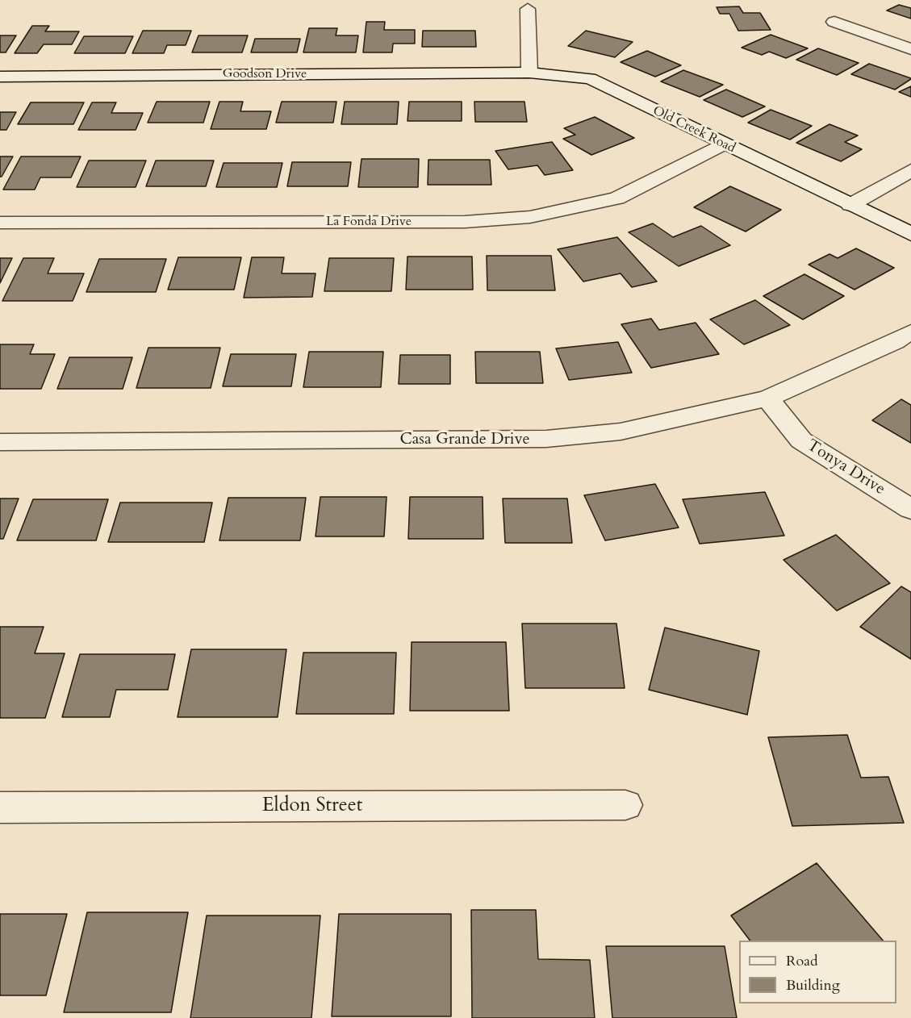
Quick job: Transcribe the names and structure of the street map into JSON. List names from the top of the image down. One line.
{"streets":{"street":["Goodson Drive","Old Creek Road","La Fonda Drive","Casa Grande Drive","Tonya Drive","Eldon Street"]},"crossings":[["Goodson Drive","Old Creek Road"],["Old Creek Road","La Fonda Drive"],["Casa Grande Drive","Tonya Drive"]],"legend":["Road","Building"]}
